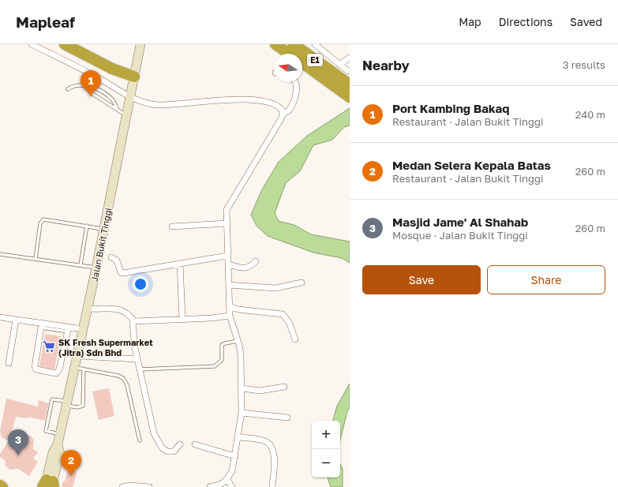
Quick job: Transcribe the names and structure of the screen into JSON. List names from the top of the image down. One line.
{"streets":{"highway":["E1"],"main road":["Jalan Bukit Tinggi"]},"places":{"supermarket":["SK Fresh Supermarket (Jitra) Sdn Bhd"]},"north":"left","page":{"header":"Mapleaf","nav":["Map","Directions","Saved"],"heading":["Nearby","3 results"],"pins":["1","3","2"],"list":[{"mark":"1","name":"Port Kambing Bakaq","note":"Restaurant · Jalan Bukit Tinggi","value":"240 m"},{"mark":"2","name":"Medan Selera Kepala Batas","note":"Restaurant · Jalan Bukit Tinggi","value":"260 m"},{"mark":"3","name":"Masjid Jame' Al Shahab","note":"Mosque · Jalan Bukit Tinggi","value":"260 m"}],"buttons":["Save","Share"],"map_buttons":["+","−"]}}
